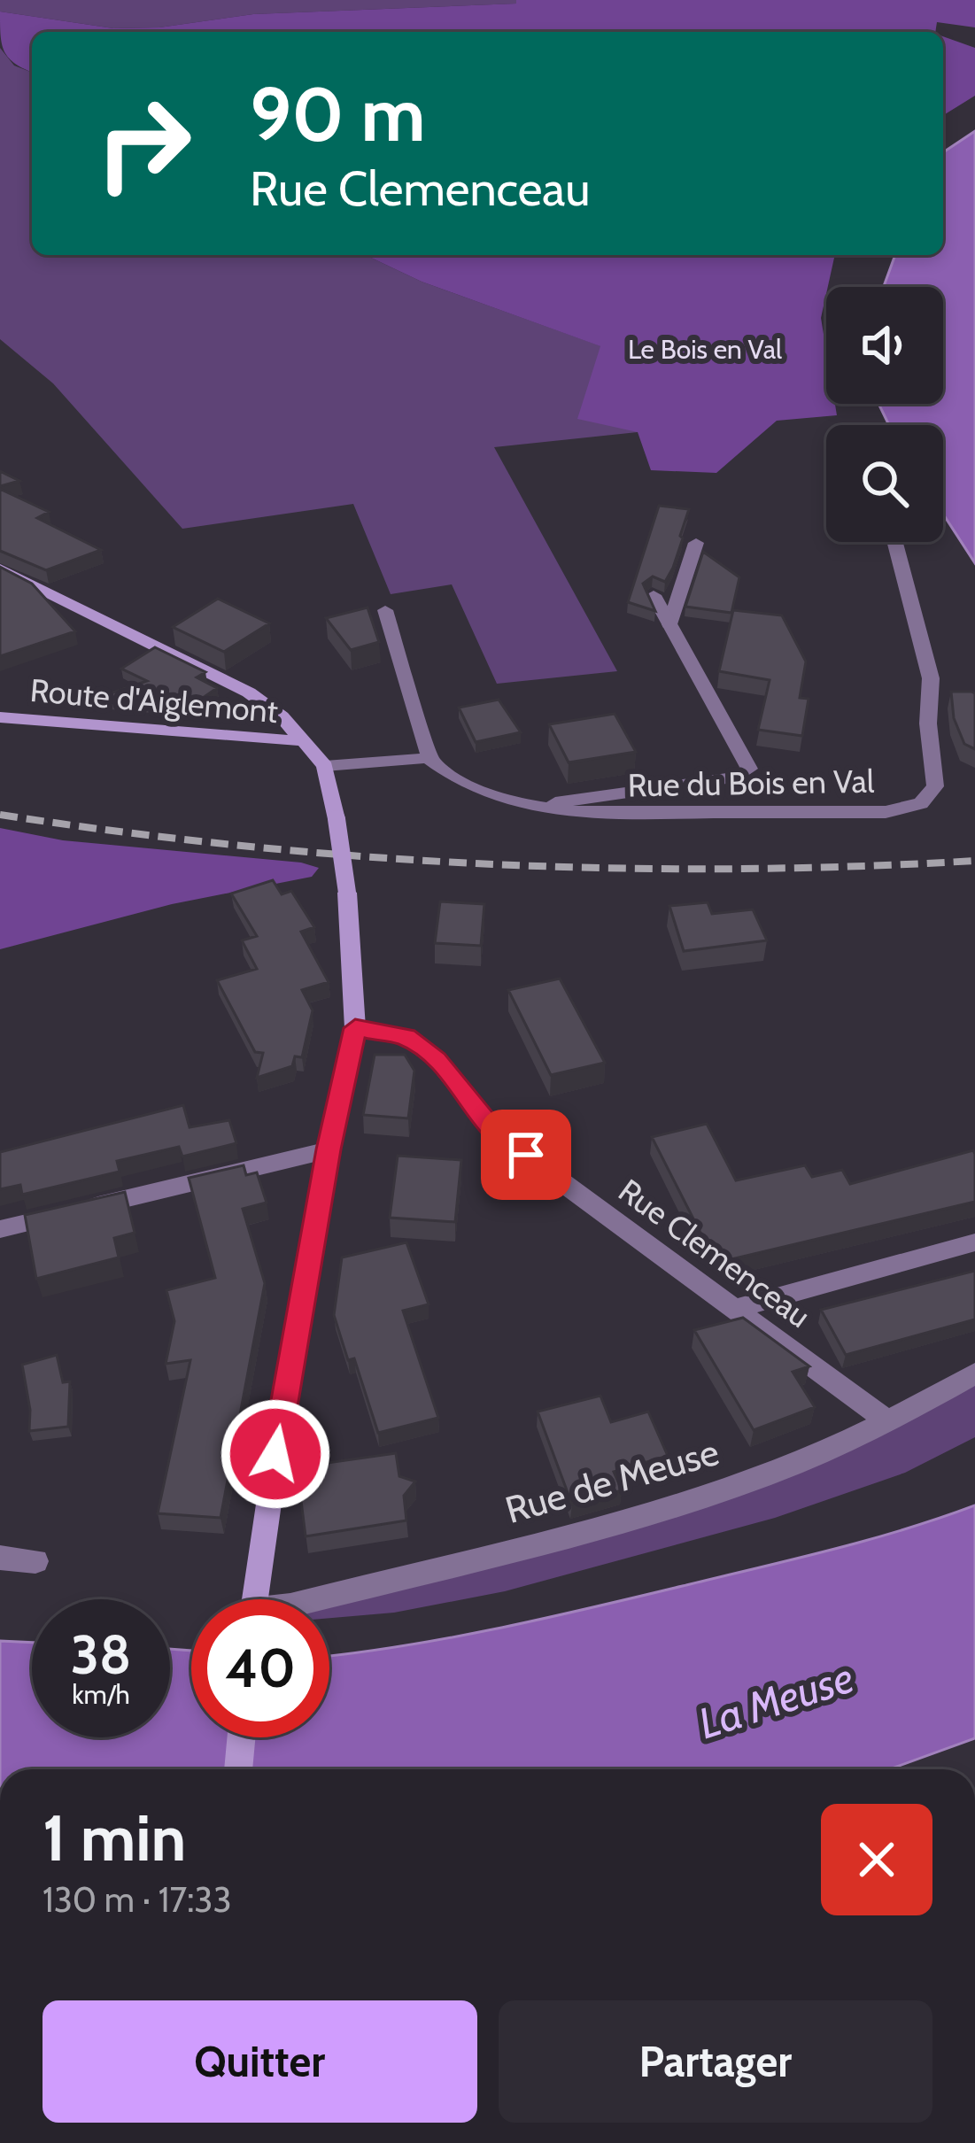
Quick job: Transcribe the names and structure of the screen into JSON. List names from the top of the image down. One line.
{"streets":{"street":["Route d'Aiglemont","Rue du Bois en Val","Rue Clemenceau","Rue de Meuse"]},"crossings":[["Rue Clemenceau","Rue de Meuse"]],"water":["La Meuse"],"parks":["Le Bois en Val"],"page":{"turn":["90 m","Rue Clemenceau"],"speed":"38 km/h","limit":"40","heading":["1 min","130 m · 17:33"],"buttons":["Quitter","Partager"]}}
